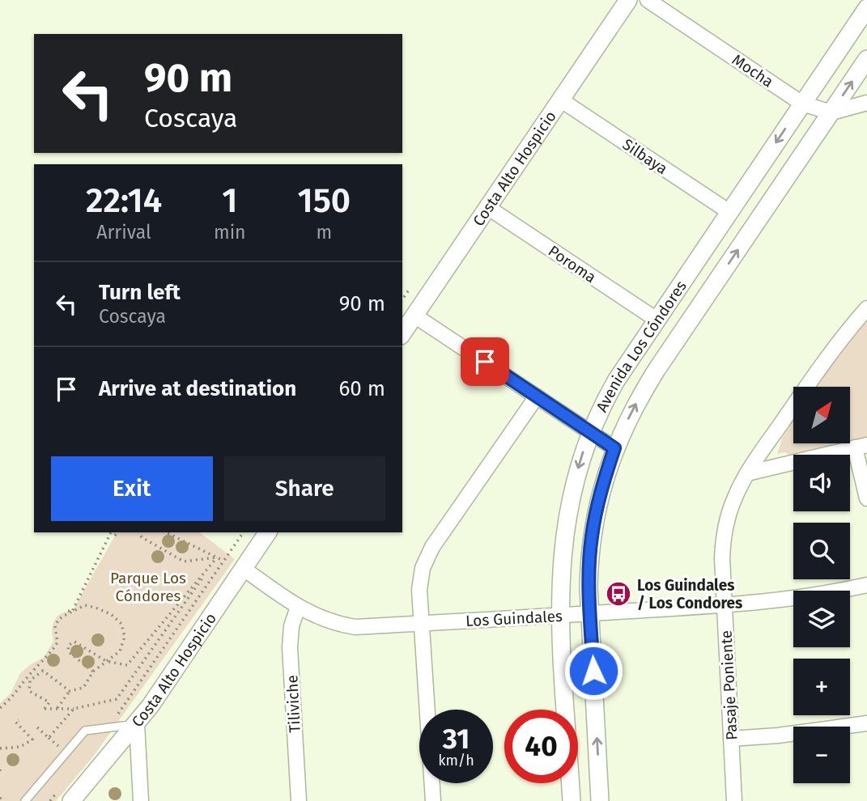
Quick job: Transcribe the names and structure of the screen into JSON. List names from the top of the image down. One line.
{"streets":{"street":["Mocha","Silbaya","Costa Alto Hospicio","Poroma","Avenida Los Cóndores","Los Guindales","Pasaje Poniente","Tiliviche"]},"crossings":[["Mocha","Avenida Los Cóndores"],["Silbaya","Costa Alto Hospicio"],["Silbaya","Avenida Los Cóndores"],["Costa Alto Hospicio","Poroma"],["Costa Alto Hospicio","Los Guindales"],["Poroma","Avenida Los Cóndores"],["Avenida Los Cóndores","Los Guindales"],["Los Guindales","Pasaje Poniente"],["Los Guindales","Tiliviche"]],"parks":["Parque Los Cóndores"],"places":{"bus stop":["Los Guindales / Los Condores"]},"north":"top right","page":{"turn":["90 m","Coscaya"],"eta":["22:14","Arrival","1","min","150","m"],"list":[{"name":"Turn left","note":"Coscaya","value":"90 m"},{"name":"Arrive at destination","value":"60 m"}],"map_buttons":["+","−"],"buttons":["Exit","Share"],"speed":"31 km/h","limit":"40"}}
